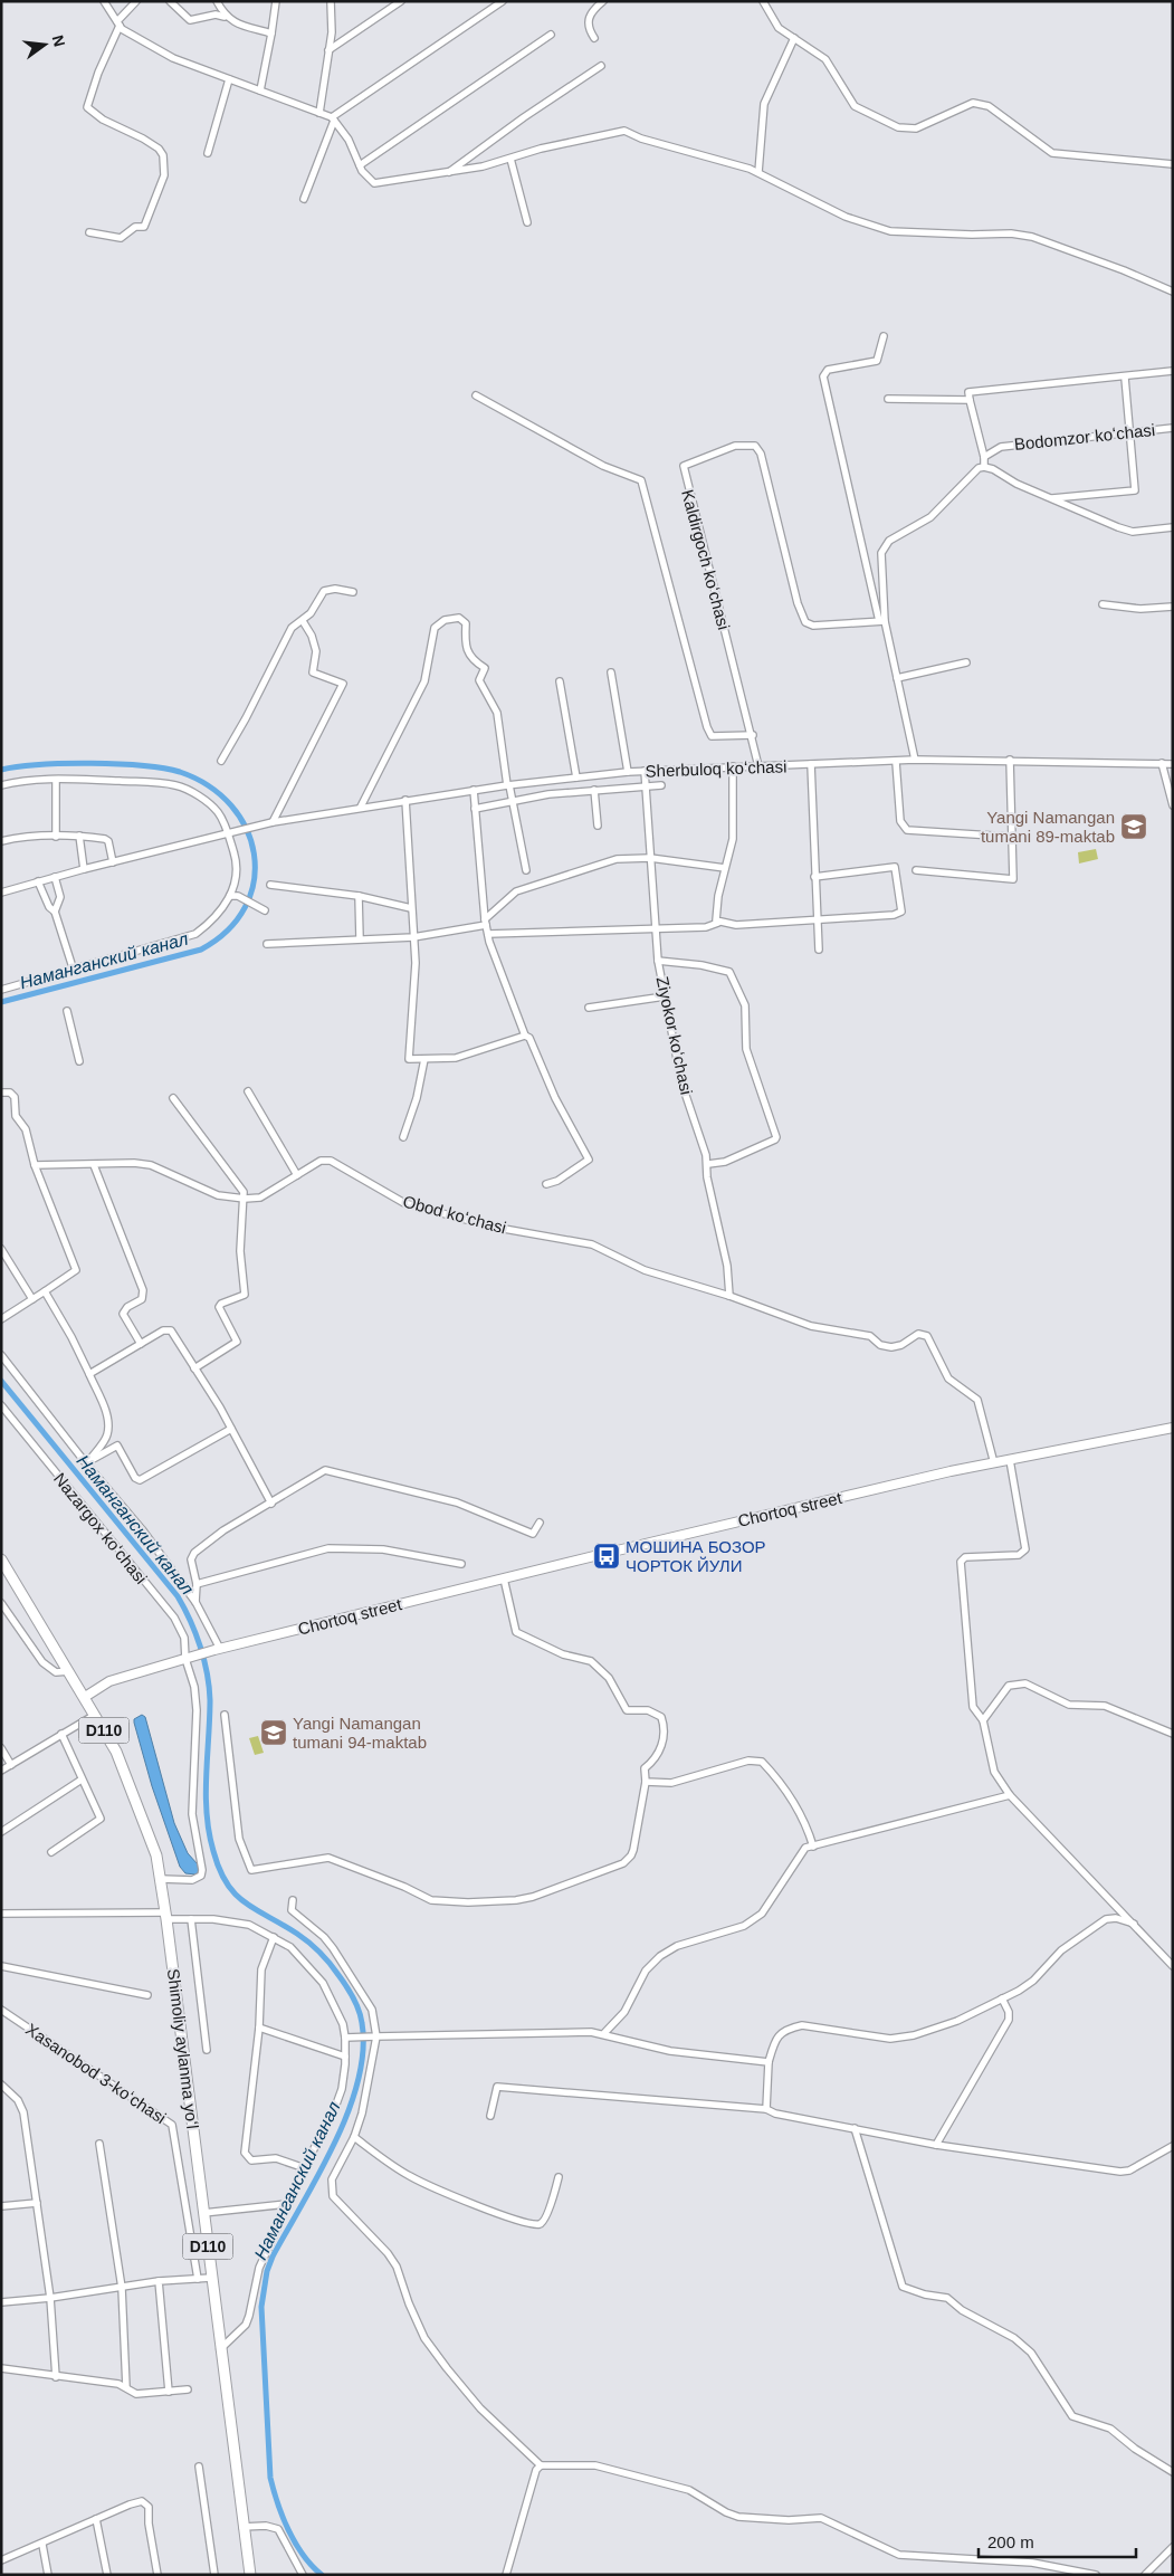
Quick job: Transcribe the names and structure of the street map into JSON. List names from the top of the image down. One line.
{"streets":{"main road":["Chortoq street","D110","Shimoliy aylanma yoʻl"],"street":["Bodomzor koʻchasi","Kaldirgoch koʻchasi","Sherbuloq koʻchasi","Ziyokor koʻchasi","Obod koʻchasi","Nazargox koʻchasi","Xasanobod 3-koʻchasi"]},"crossings":[["Kaldirgoch koʻchasi","Sherbuloq koʻchasi"],["Sherbuloq koʻchasi","Ziyokor koʻchasi"],["Ziyokor koʻchasi","Obod koʻchasi"],["Chortoq street","Nazargox koʻchasi"],["Chortoq street","Shimoliy aylanma yoʻl"],["Nazargox koʻchasi","Shimoliy aylanma yoʻl"]],"water":["Наманганский канал"],"places":{"school or university":["Yangi Namangan tumani 89-maktab","Yangi Namangan tumani 94-maktab"],"bus stop":["МОШИНА БОЗОР ЧОРТОК ЙУЛИ"]},"scale_bar":"200 m","north":"right"}
